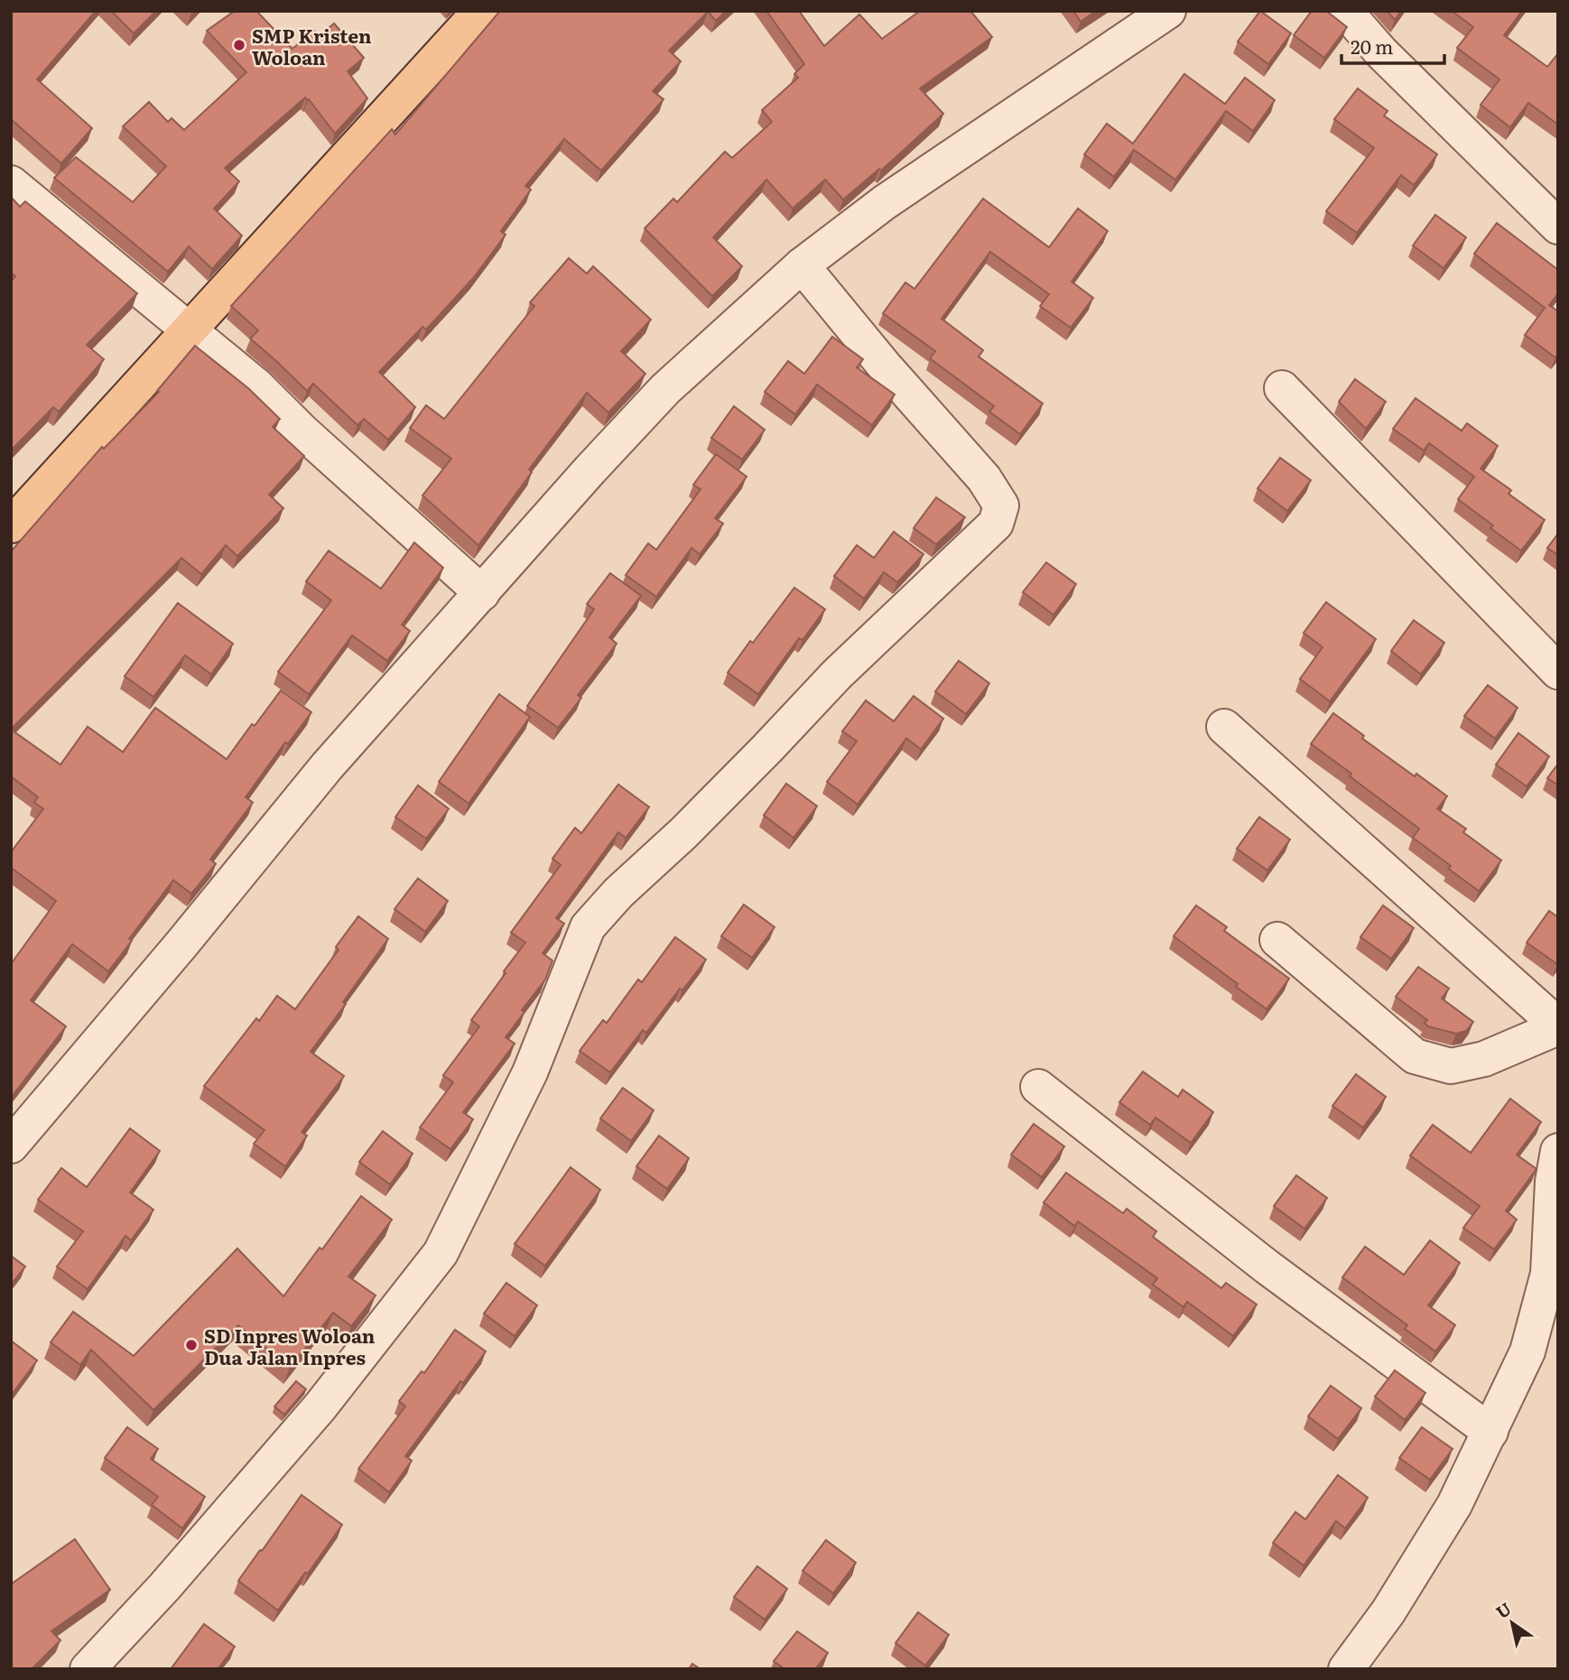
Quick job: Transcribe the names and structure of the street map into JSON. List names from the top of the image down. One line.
{"places":["SMP Kristen Woloan","SD Inpres Woloan Dua Jalan Inpres"],"scale_bar":"20 m","north":"top left"}
